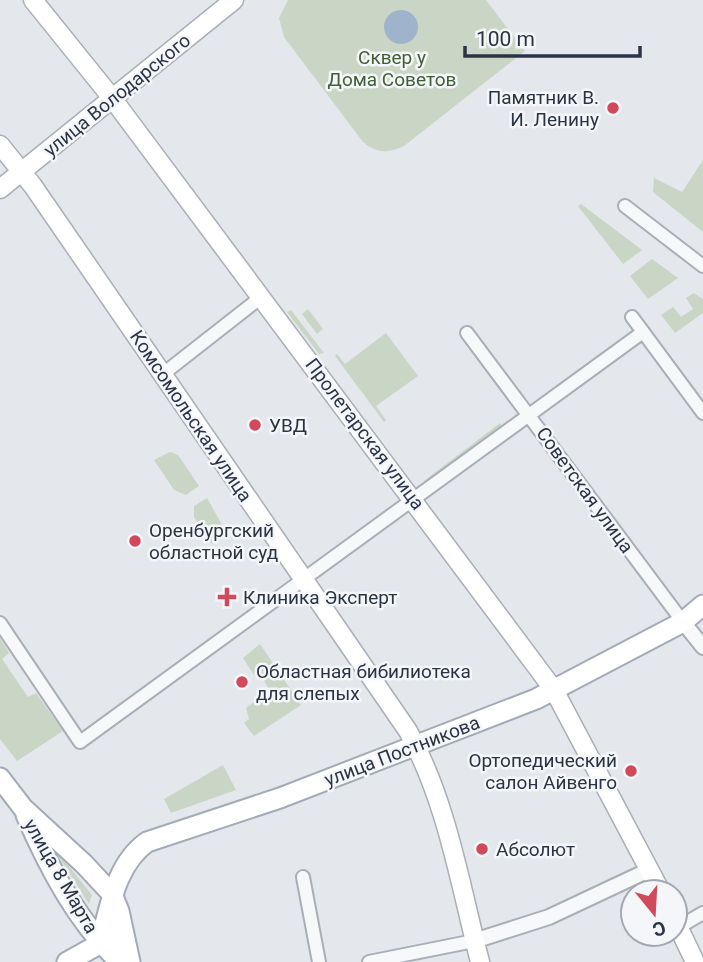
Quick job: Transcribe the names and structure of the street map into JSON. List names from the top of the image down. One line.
{"streets":{"main road":["улица Володарского","Комсомольская улица","Пролетарская улица","улица Постникова","улица 8 Марта"],"street":["Советская улица"]},"crossings":[["улица Володарского","Комсомольская улица"],["улица Володарского","Пролетарская улица"],["Комсомольская улица","улица Постникова"],["Пролетарская улица","улица Постникова"],["Советская улица","улица Постникова"],["улица Постникова","улица 8 Марта"]],"parks":["Сквер у Дома Советов"],"places":{"other":["Памятник В. И. Ленину","УВД","Оренбургский областной суд","Областная бибилиотека для слепых","Ортопедический салон Айвенго","Абсолют"],"health":["Клиника Эксперт"]},"scale_bar":"100 m","north":"bottom"}
